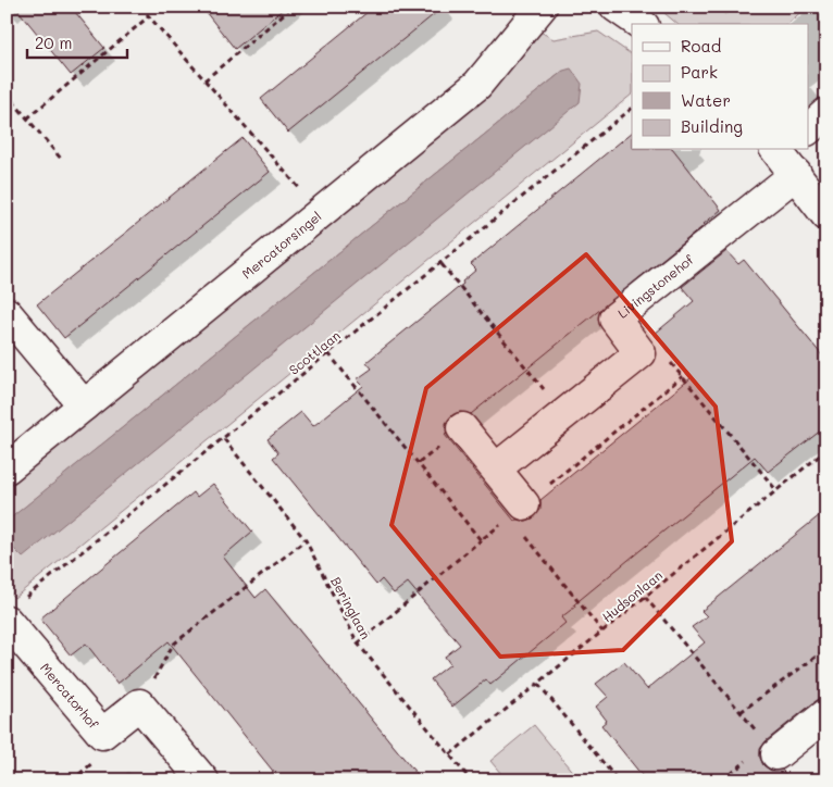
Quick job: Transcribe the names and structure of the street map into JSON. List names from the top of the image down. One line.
{"streets":{"street":["Mercatorsingel","Livingstonehof","Mercatorhof"],"path":["Scottlaan","Hudsonlaan","Beringlaan"]},"crossings":[["Scottlaan","Beringlaan"],["Scottlaan","Mercatorhof"],["Hudsonlaan","Beringlaan"]],"legend":["Road","Park","Water","Building"],"scale_bar":"20 m"}
